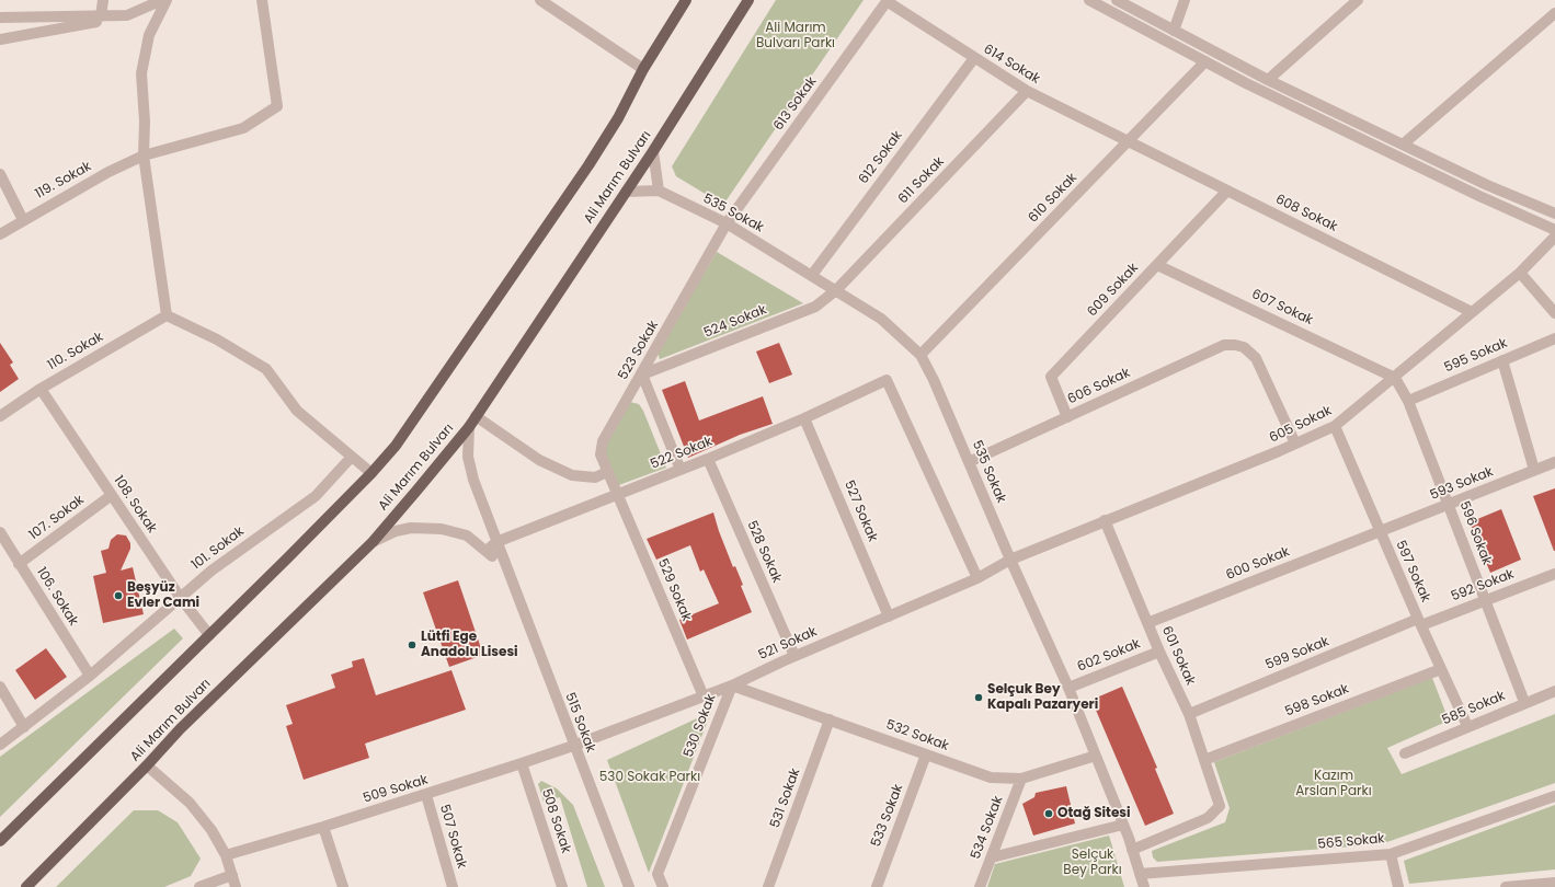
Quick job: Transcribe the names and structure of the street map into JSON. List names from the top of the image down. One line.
{"streets":{"main road":["Ali Marım Bulvarı"],"street":["614 Sokak","613 Sokak","612 Sokak","119. Sokak","611 Sokak","610 Sokak","535 Sokak","608 Sokak","609 Sokak","607 Sokak","524 Sokak","523 Sokak","110. Sokak","595 Sokak","606 Sokak","605 Sokak","522 Sokak","593 Sokak","108. Sokak","527 Sokak","107. Sokak","596 Sokak","101. Sokak","528 Sokak","600 Sokak","597 Sokak","592 Sokak","529 Sokak","106. Sokak","521 Sokak","599 Sokak","602 Sokak","601 Sokak","598 Sokak","585 Sokak","515 Sokak","530 Sokak","532 Sokak","509 Sokak","531 Sokak","533 Sokak","508 Sokak","534 Sokak","507 Sokak","565 Sokak"]},"crossings":[["614 Sokak","613 Sokak"],["614 Sokak","612 Sokak"],["614 Sokak","611 Sokak"],["614 Sokak","610 Sokak"],["614 Sokak","608 Sokak"],["613 Sokak","535 Sokak"],["613 Sokak","523 Sokak"],["612 Sokak","535 Sokak"],["Ali Marım Bulvarı","515 Sokak"],["611 Sokak","535 Sokak"],["611 Sokak","524 Sokak"],["610 Sokak","535 Sokak"],["610 Sokak","608 Sokak"],["535 Sokak","524 Sokak"],["535 Sokak","523 Sokak"],["535 Sokak","606 Sokak"],["535 Sokak","605 Sokak"],["535 Sokak","521 Sokak"],["535 Sokak","602 Sokak"],["535 Sokak","601 Sokak"],["535 Sokak","532 Sokak"],["535 Sokak","565 Sokak"],["608 Sokak","609 Sokak"],["608 Sokak","605 Sokak"],["609 Sokak","607 Sokak"],["609 Sokak","606 Sokak"],["607 Sokak","605 Sokak"],["607 Sokak","596 Sokak"],["524 Sokak","523 Sokak"],["523 Sokak","522 Sokak"],["523 Sokak","529 Sokak"],["110. Sokak","108. Sokak"],["595 Sokak","596 Sokak"],["606 Sokak","605 Sokak"],["605 Sokak","596 Sokak"],["605 Sokak","597 Sokak"],["605 Sokak","521 Sokak"],["605 Sokak","601 Sokak"],["522 Sokak","527 Sokak"],["522 Sokak","528 Sokak"],["522 Sokak","529 Sokak"],["522 Sokak","521 Sokak"],["522 Sokak","515 Sokak"],["593 Sokak","596 Sokak"],["593 Sokak","600 Sokak"],["593 Sokak","597 Sokak"],["108. Sokak","107. Sokak"],["108. Sokak","101. Sokak"],["527 Sokak","521 Sokak"],["107. Sokak","106. Sokak"],["596 Sokak","592 Sokak"],["596 Sokak","585 Sokak"],["101. Sokak","106. Sokak"],["528 Sokak","521 Sokak"],["600 Sokak","597 Sokak"],["600 Sokak","601 Sokak"],["597 Sokak","592 Sokak"],["597 Sokak","599 Sokak"],["597 Sokak","598 Sokak"],["597 Sokak","585 Sokak"],["592 Sokak","599 Sokak"],["529 Sokak","521 Sokak"],["521 Sokak","515 Sokak"],["521 Sokak","530 Sokak"],["521 Sokak","532 Sokak"],["521 Sokak","509 Sokak"],["599 Sokak","601 Sokak"],["602 Sokak","601 Sokak"],["601 Sokak","598 Sokak"],["515 Sokak","509 Sokak"],["530 Sokak","532 Sokak"],["532 Sokak","531 Sokak"],["532 Sokak","533 Sokak"],["532 Sokak","534 Sokak"],["509 Sokak","508 Sokak"],["509 Sokak","507 Sokak"]],"parks":["Ali Marım Bulvarı Parkı","Kazım Arslan Parkı","530 Sokak Parkı","Selçuk Bey Parkı"],"places":["Beşyüz Evler Cami","Lütfi Ege Anadolu Lisesi","Selçuk Bey Kapalı Pazaryeri","Otağ Sitesi"]}
